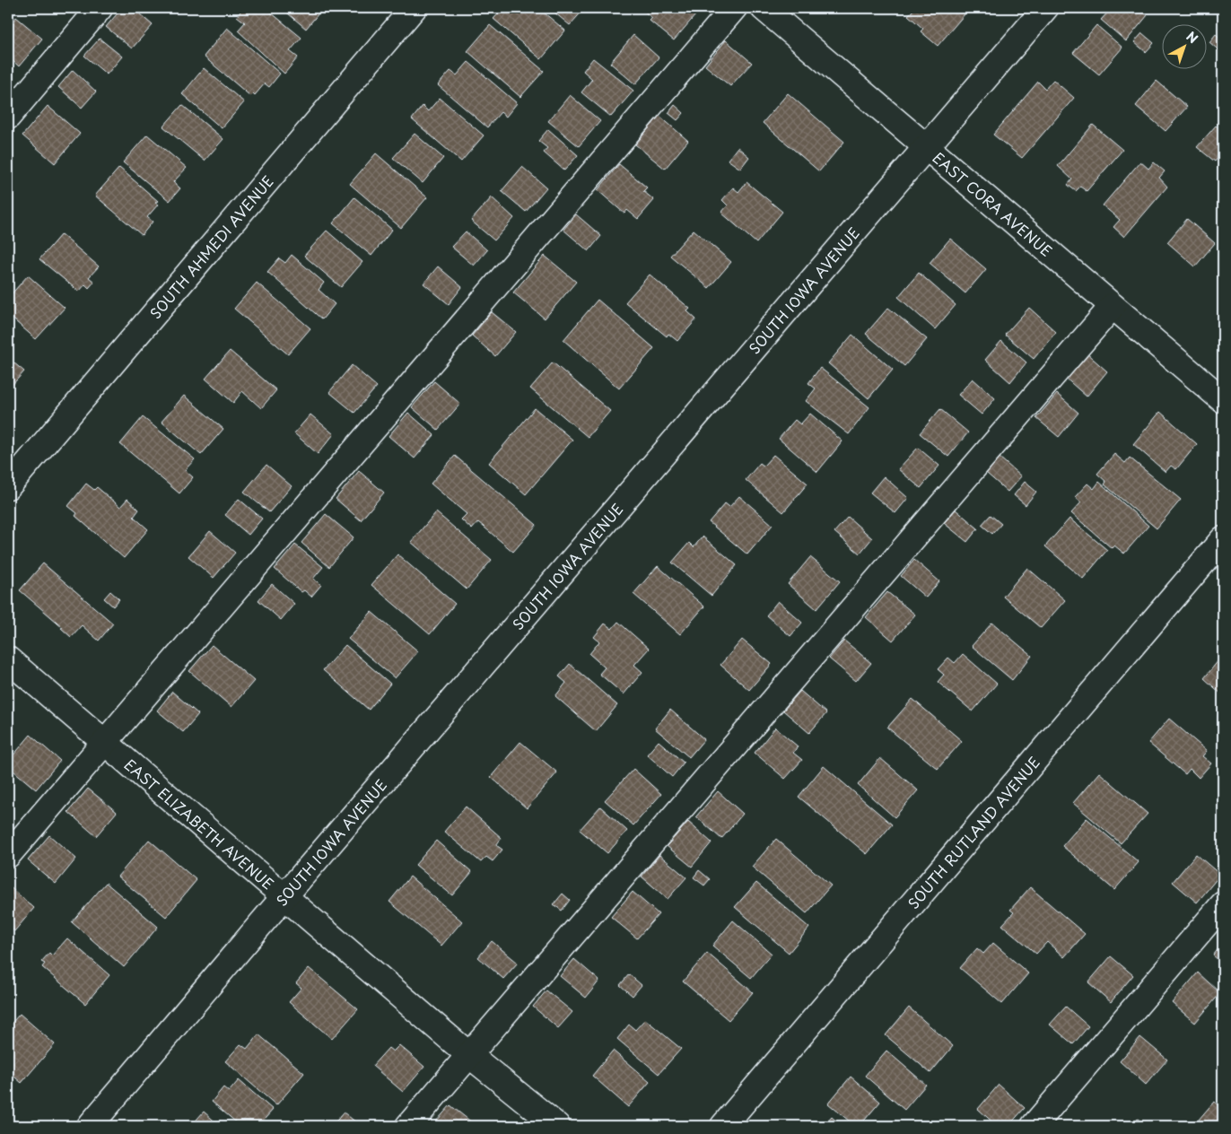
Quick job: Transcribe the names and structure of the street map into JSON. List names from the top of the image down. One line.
{"streets":{"street":["EAST CORA AVENUE","SOUTH AHMEDI AVENUE","SOUTH IOWA AVENUE","EAST ELIZABETH AVENUE","SOUTH RUTLAND AVENUE"]},"crossings":[["EAST CORA AVENUE","SOUTH IOWA AVENUE"],["SOUTH IOWA AVENUE","EAST ELIZABETH AVENUE"]],"north":"top right"}
